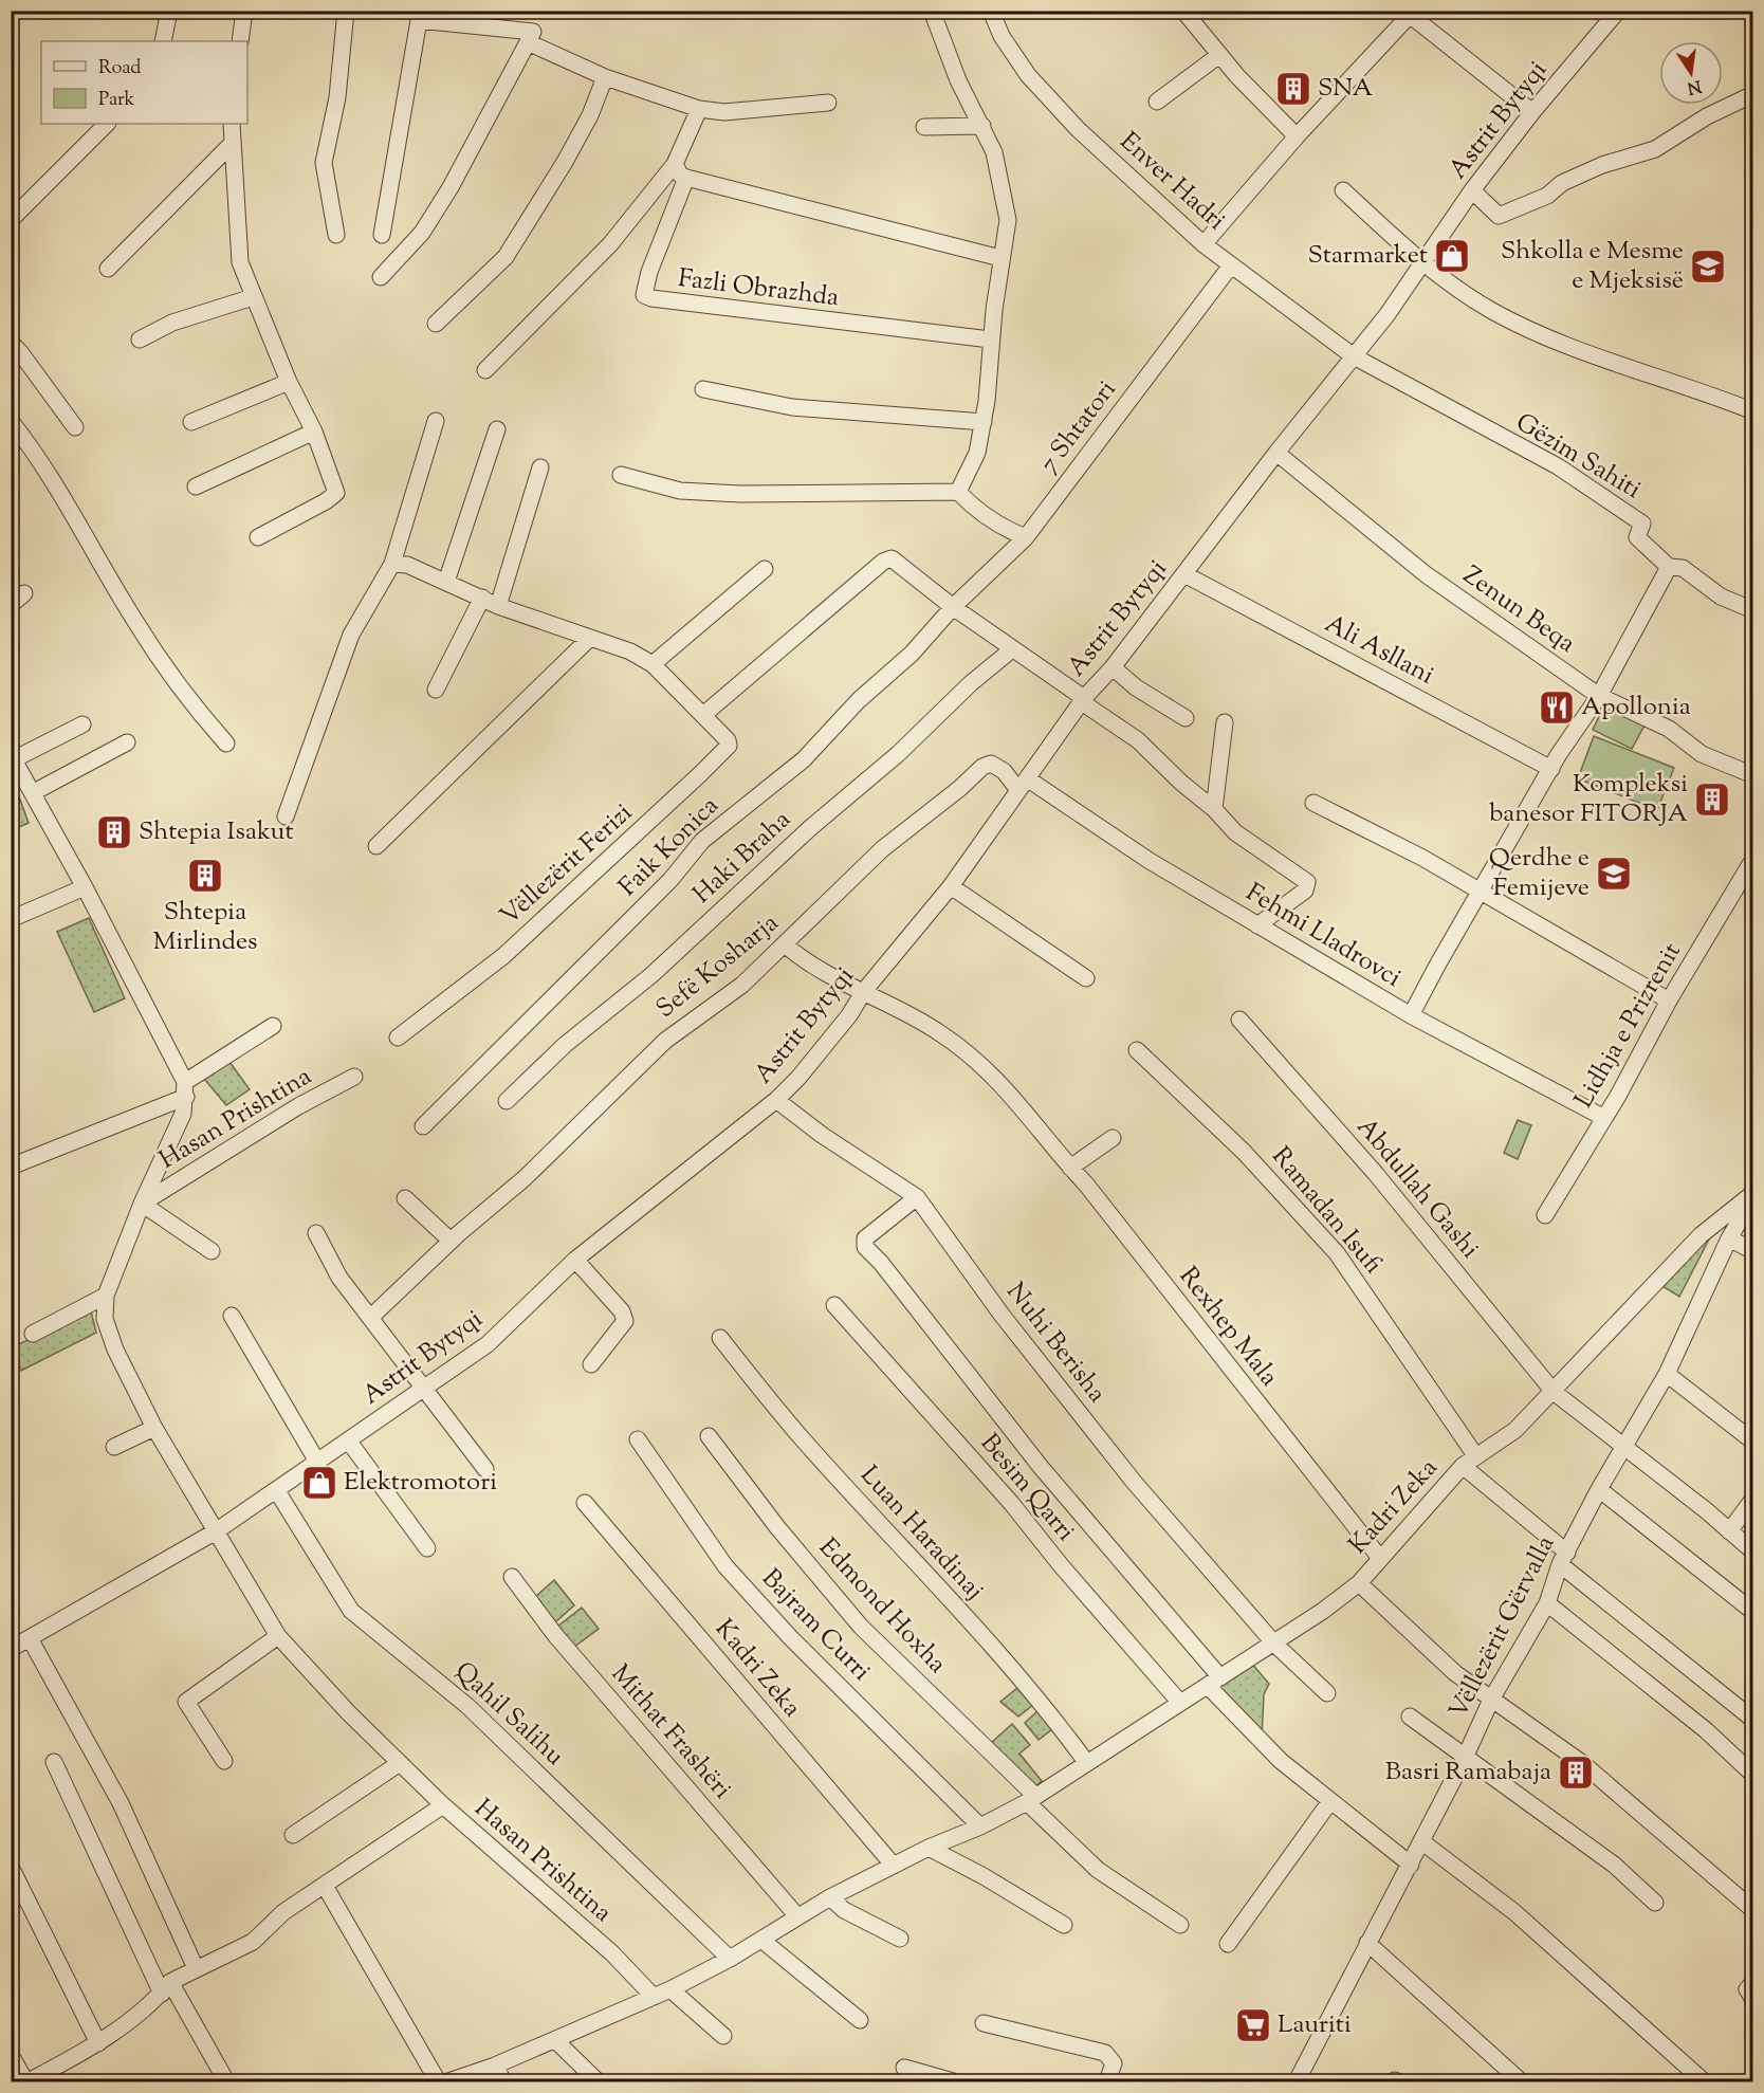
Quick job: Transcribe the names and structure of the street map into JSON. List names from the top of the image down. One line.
{"streets":{"street":["Astrit Bytyqi","Enver Hadri","Fazli Obrazhda","7 Shtatori","Gëzim Sahiti","Zenun Beqa","Ali Asllani","Faik Konica","Haki Braha","Vëllezërit Ferizi","Fehmi Lladrovci","Sefë Kosharja","Lidhja e Prizrenit","Hasan Prishtina","Abdullah Gashi","Ramadan Isufi","Rexhep Mala","Nuhi Berisha","Besim Qarri","Kadri Zeka","Luan Haradinaj","Edmond Hoxha","Bajram Curri","Vëllezërit Gërvalla","Qahil Salihu","Mithat Frashëri"]},"crossings":[["Astrit Bytyqi","Enver Hadri"],["Astrit Bytyqi","Gëzim Sahiti"],["Astrit Bytyqi","Zenun Beqa"],["Astrit Bytyqi","Ali Asllani"],["Astrit Bytyqi","Fehmi Lladrovci"],["Astrit Bytyqi","Sefë Kosharja"],["Astrit Bytyqi","Hasan Prishtina"],["Astrit Bytyqi","Rexhep Mala"],["Astrit Bytyqi","Nuhi Berisha"],["Astrit Bytyqi","Qahil Salihu"],["Enver Hadri","7 Shtatori"],["Enver Hadri","Gëzim Sahiti"],["7 Shtatori","Faik Konica"],["Fehmi Lladrovci","Sefë Kosharja"],["Fehmi Lladrovci","Lidhja e Prizrenit"],["Sefë Kosharja","Rexhep Mala"],["Hasan Prishtina","Kadri Zeka"],["Abdullah Gashi","Kadri Zeka"],["Abdullah Gashi","Vëllezërit Gërvalla"],["Ramadan Isufi","Kadri Zeka"],["Ramadan Isufi","Vëllezërit Gërvalla"],["Rexhep Mala","Kadri Zeka"],["Nuhi Berisha","Kadri Zeka"],["Besim Qarri","Kadri Zeka"],["Kadri Zeka","Luan Haradinaj"],["Kadri Zeka","Edmond Hoxha"],["Kadri Zeka","Bajram Curri"],["Kadri Zeka","Qahil Salihu"],["Kadri Zeka","Mithat Frashëri"]],"places":{"building":["SNA","Kompleksi banesor FITORJA","Shtepia Isakut","Shtepia Mirlindes","Basri Ramabaja"],"shop":["Starmarket","Elektromotori"],"school or university":["Shkolla e Mesme e Mjeksisë","Qerdhe e Femijeve"],"restaurant":["Apollonia"],"supermarket":["Lauriti"]},"legend":["Road","Park"],"north":"bottom"}
